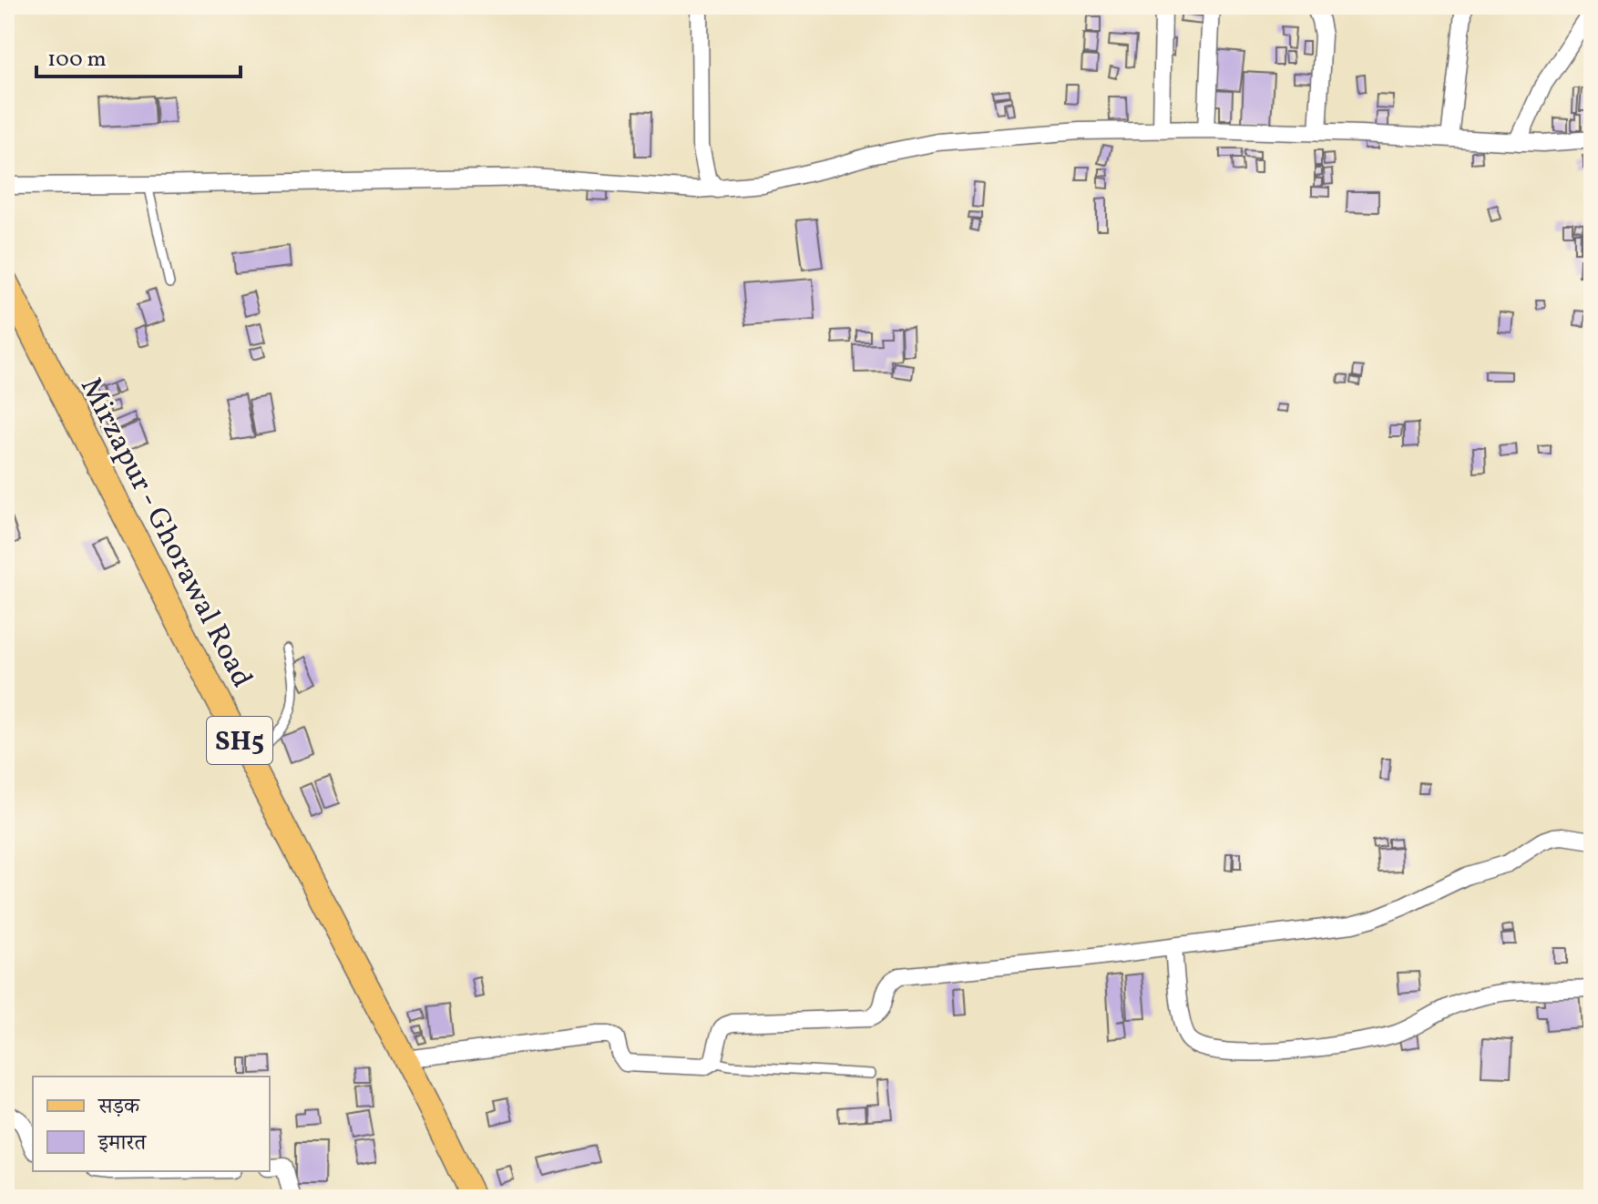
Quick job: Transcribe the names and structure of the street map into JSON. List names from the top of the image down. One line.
{"streets":{"main road":["Mirzapur - Ghorawal Road","SH5"]},"legend":["सड़क","इमारत"],"scale_bar":"100 m"}
